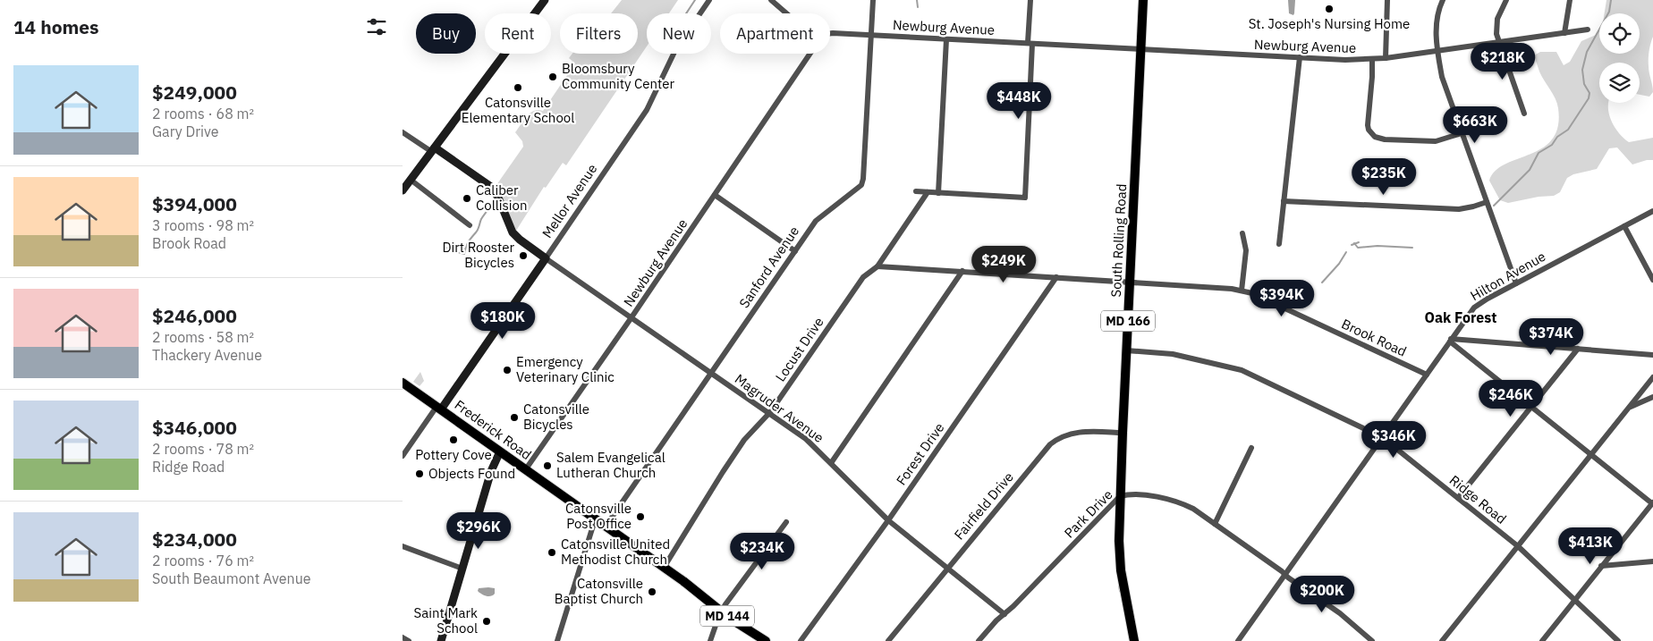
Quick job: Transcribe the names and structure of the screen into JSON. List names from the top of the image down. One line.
{"streets":{"main road":["South Rolling Road","MD 166","Frederick Road","MD 144"],"street":["Newburg Avenue","Mellor Avenue","Sanford Avenue","Hilton Avenue","Brook Road","Locust Drive","Magruder Avenue","Forest Drive","Ridge Road","Fairfield Drive","Park Drive"]},"crossings":[["Newburg Avenue","South Rolling Road"],["Newburg Avenue","Sanford Avenue"],["Newburg Avenue","Magruder Avenue"],["Newburg Avenue","Frederick Road"],["Mellor Avenue","Magruder Avenue"],["Mellor Avenue","Frederick Road"],["South Rolling Road","Brook Road"],["South Rolling Road","Ridge Road"],["South Rolling Road","Fairfield Drive"],["South Rolling Road","Park Drive"],["Sanford Avenue","Magruder Avenue"],["Sanford Avenue","Frederick Road"],["Hilton Avenue","Brook Road"],["Hilton Avenue","Ridge Road"],["Hilton Avenue","Park Drive"],["Brook Road","Locust Drive"],["Brook Road","Forest Drive"],["Locust Drive","Magruder Avenue"],["Locust Drive","Frederick Road"],["Magruder Avenue","Forest Drive"],["Magruder Avenue","Fairfield Drive"],["Magruder Avenue","Park Drive"]],"districts":["Oak Forest"],"places":["St. Joseph's Nursing Home","Bloomsbury Community Center","Catonsville Elementary School","Caliber Collision","Dirt Rooster Bicycles","Emergency Veterinary Clinic","Catonsville Bicycles","Pottery Cove","Salem Evangelical Lutheran Church","Objects Found","Catonsville Post Office","Catonsville United Methodist Church","Catonsville Baptist Church","Saint Mark School"],"page":{"heading":"14 homes","chip":["Buy","Rent","Filters","New","Apartment"],"price":["$218K","$448K","$663K","$235K","$249K","$394K","$180K","$374K","$246K","$346K","$296K","$413K","$234K","$200K"],"list":[{"name":"$249,000","note":"2 rooms · 68 m² · Gary Drive"},{"name":"$394,000","note":"3 rooms · 98 m² · Brook Road"},{"name":"$246,000","note":"2 rooms · 58 m² · Thackery Avenue"},{"name":"$346,000","note":"2 rooms · 78 m² · Ridge Road"},{"name":"$234,000","note":"2 rooms · 76 m² · South Beaumont Avenue"}]}}
